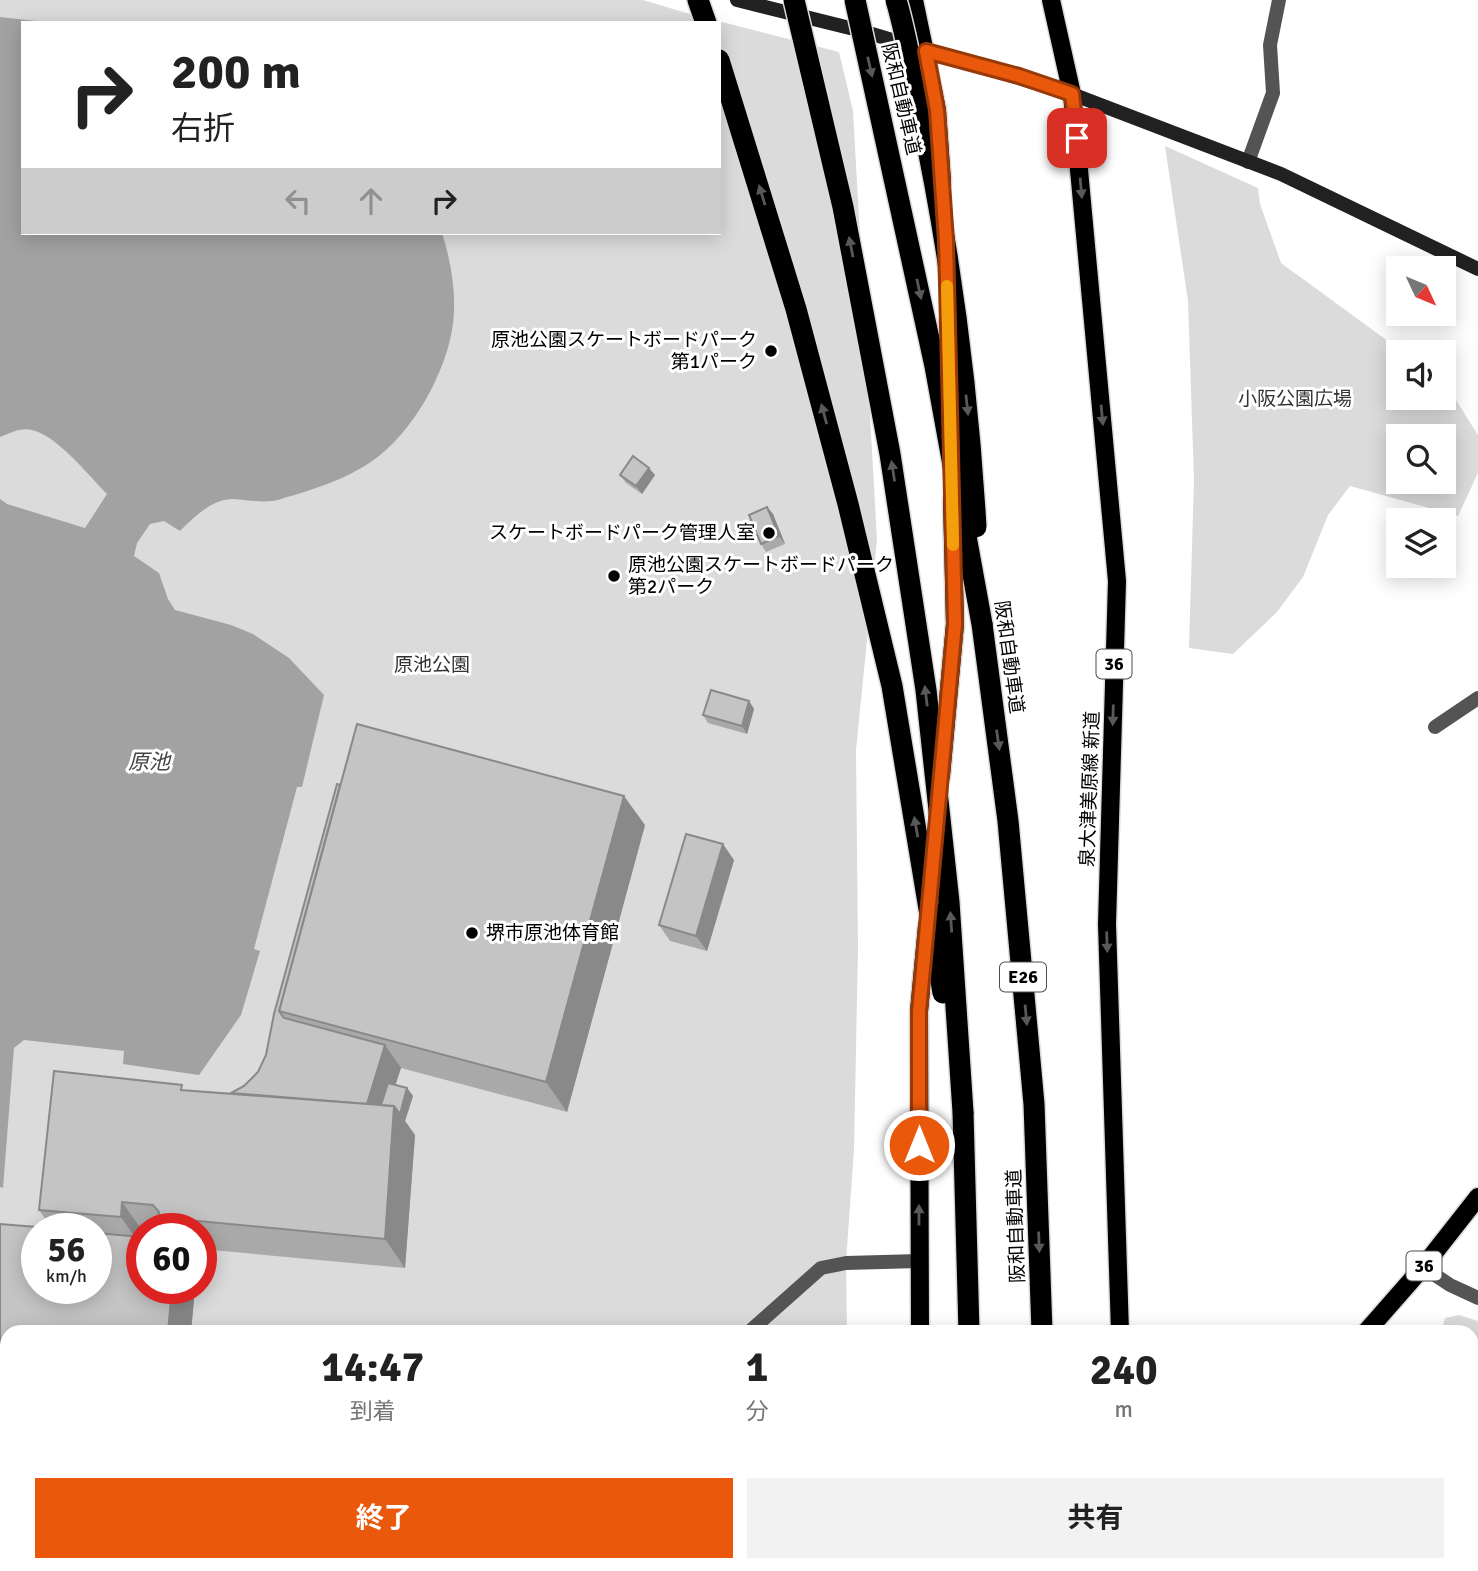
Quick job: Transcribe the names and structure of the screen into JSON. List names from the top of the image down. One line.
{"streets":{"highway":["阪和自動車道","E26"],"main road":["36","泉大津美原線 新道"]},"water":["原池"],"parks":["小阪公園広場","原池公園"],"places":["原池公園スケートボードパーク 第1パーク","スケートボードパーク管理人室","原池公園スケートボードパーク 第2パーク","堺市原池体育館"],"north":"bottom right","page":{"turn":["200 m","右折"],"speed":"56 km/h","limit":"60","eta":["14:47","到着","1","分","240","m"],"buttons":["終了","共有"]}}
